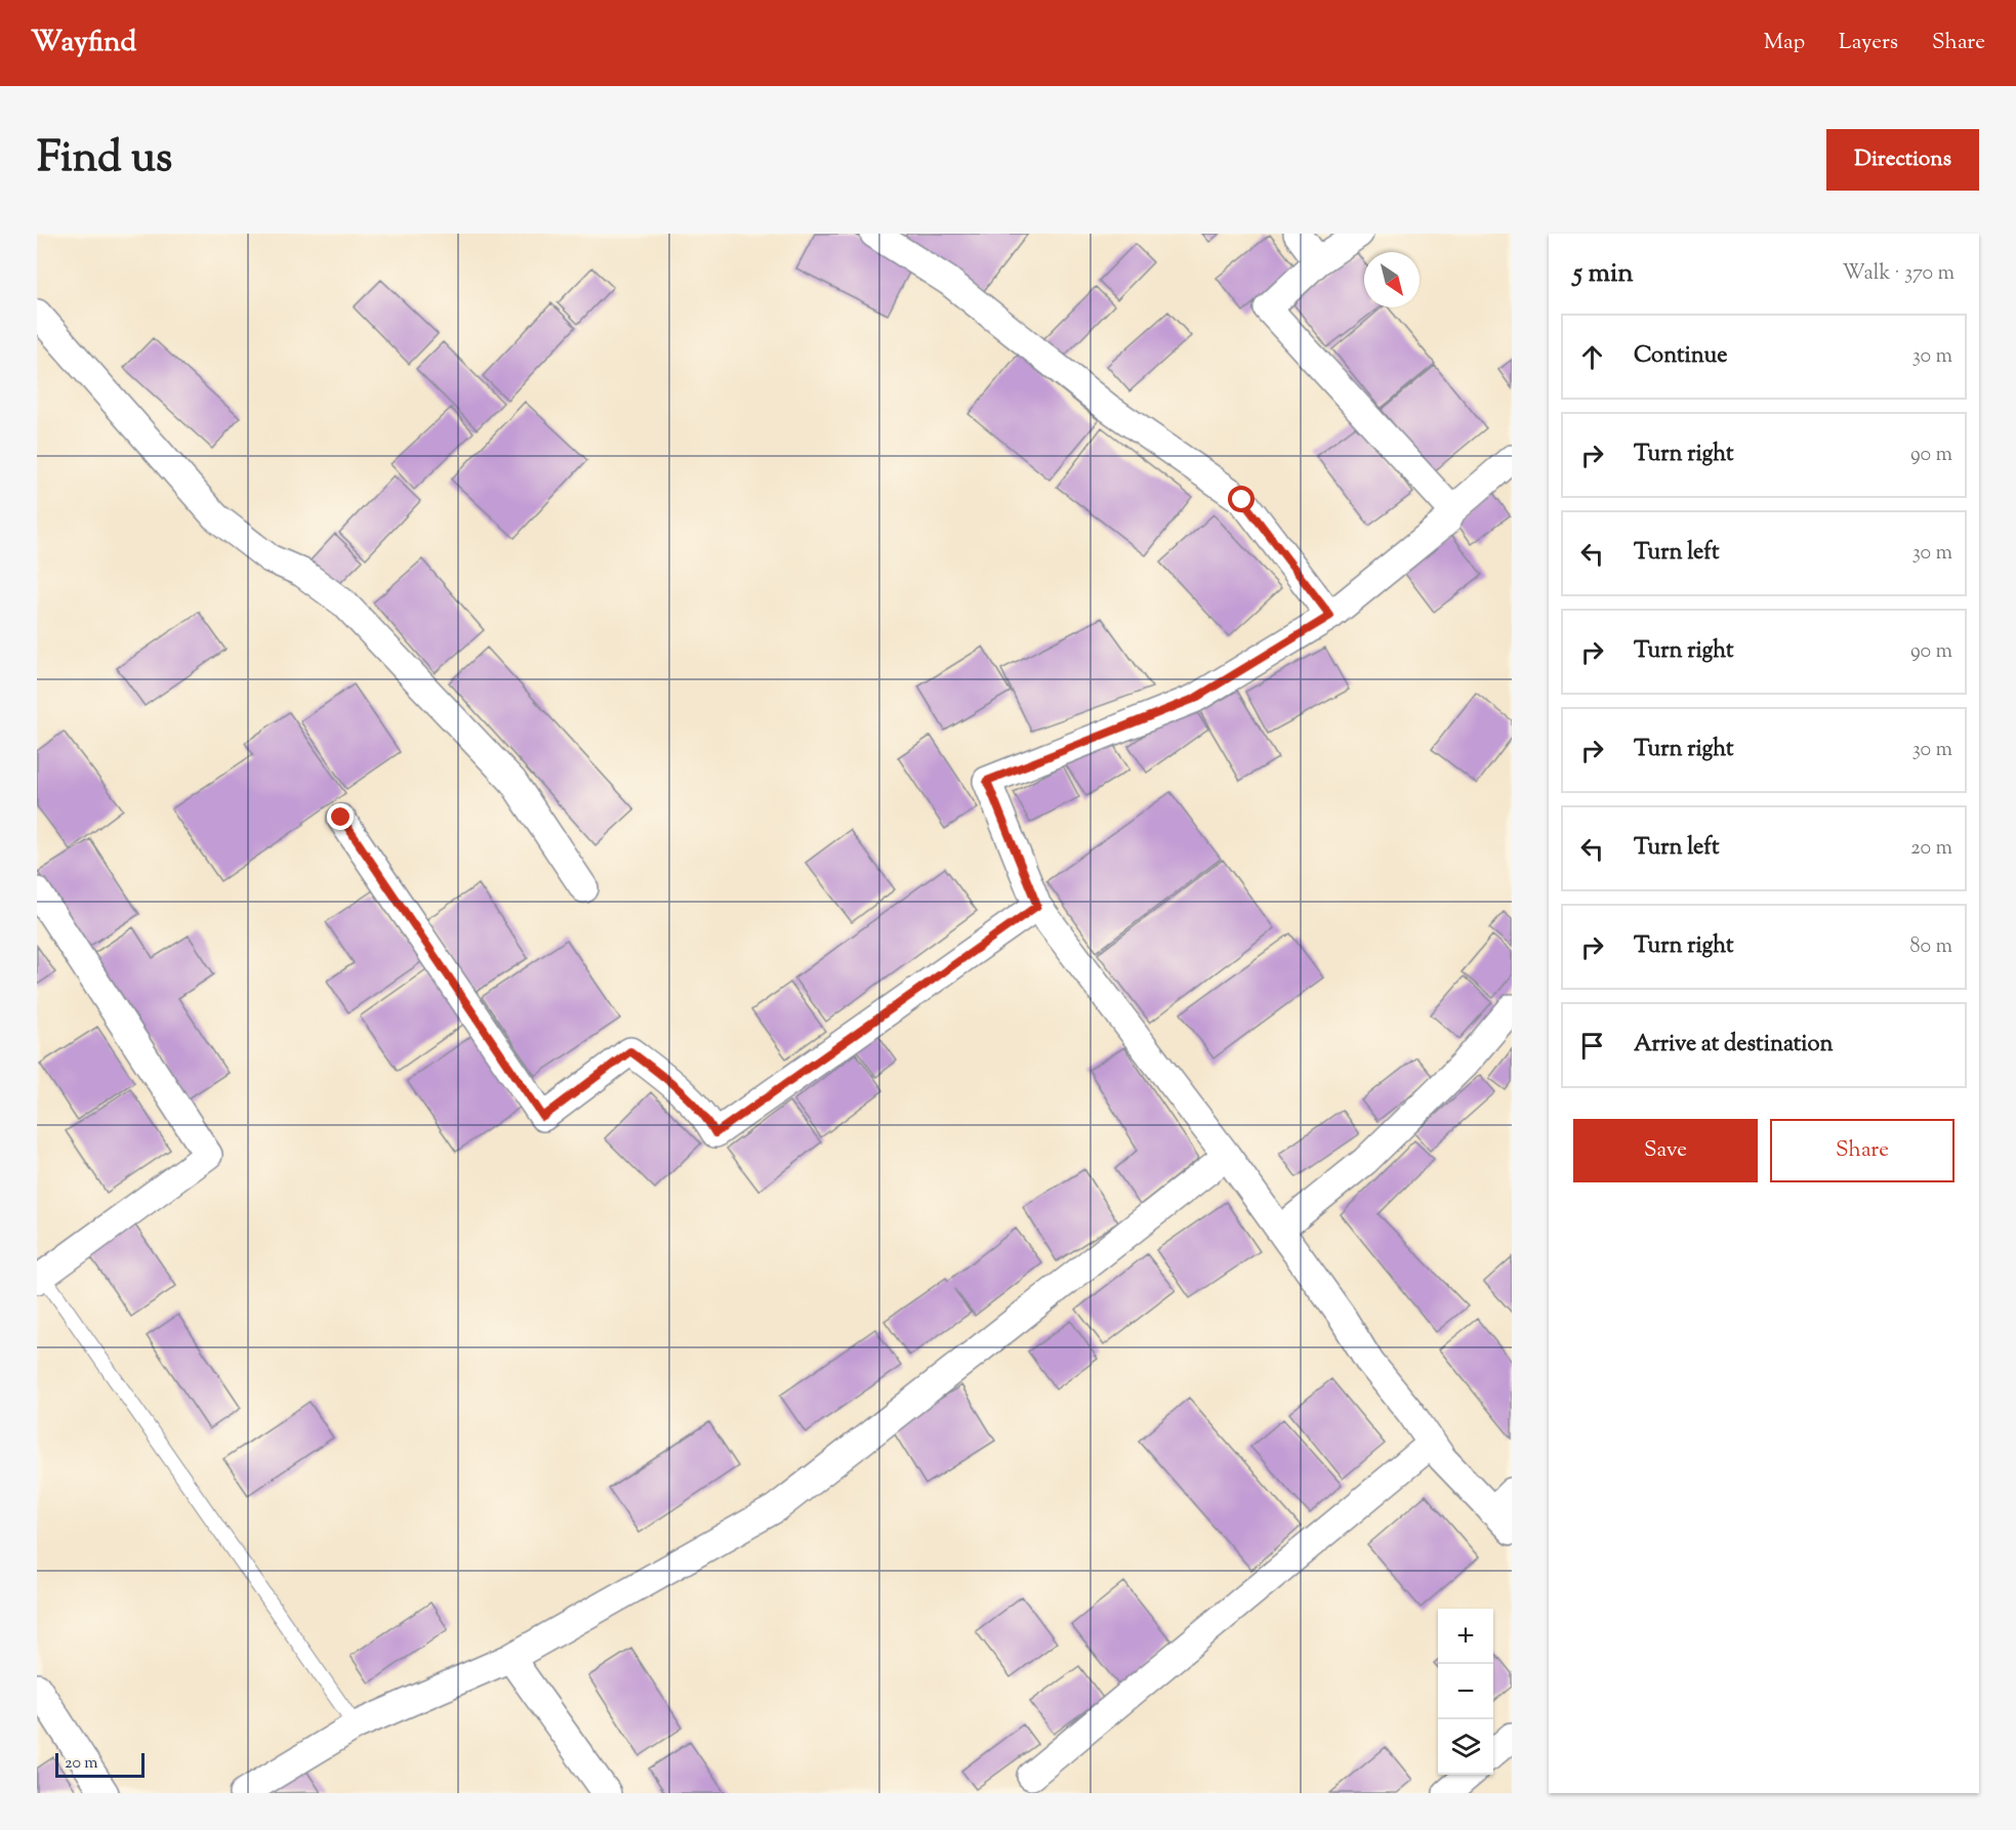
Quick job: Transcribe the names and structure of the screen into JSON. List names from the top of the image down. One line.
{"scale_bar":"20 m","north":"bottom right","page":{"header":"Wayfind","nav":["Map","Layers","Share"],"title":"Find us","buttons":["Directions",["Save","Share"]],"heading":["5 min","Walk · 370 m"],"list":[["Continue","30 m"],["Turn right","90 m"],["Turn left","30 m"],["Turn right","90 m"],["Turn right","30 m"],["Turn left","20 m"],["Turn right","80 m"],"Arrive at destination"],"map_buttons":["+","−"],"scale":"20 m"}}
